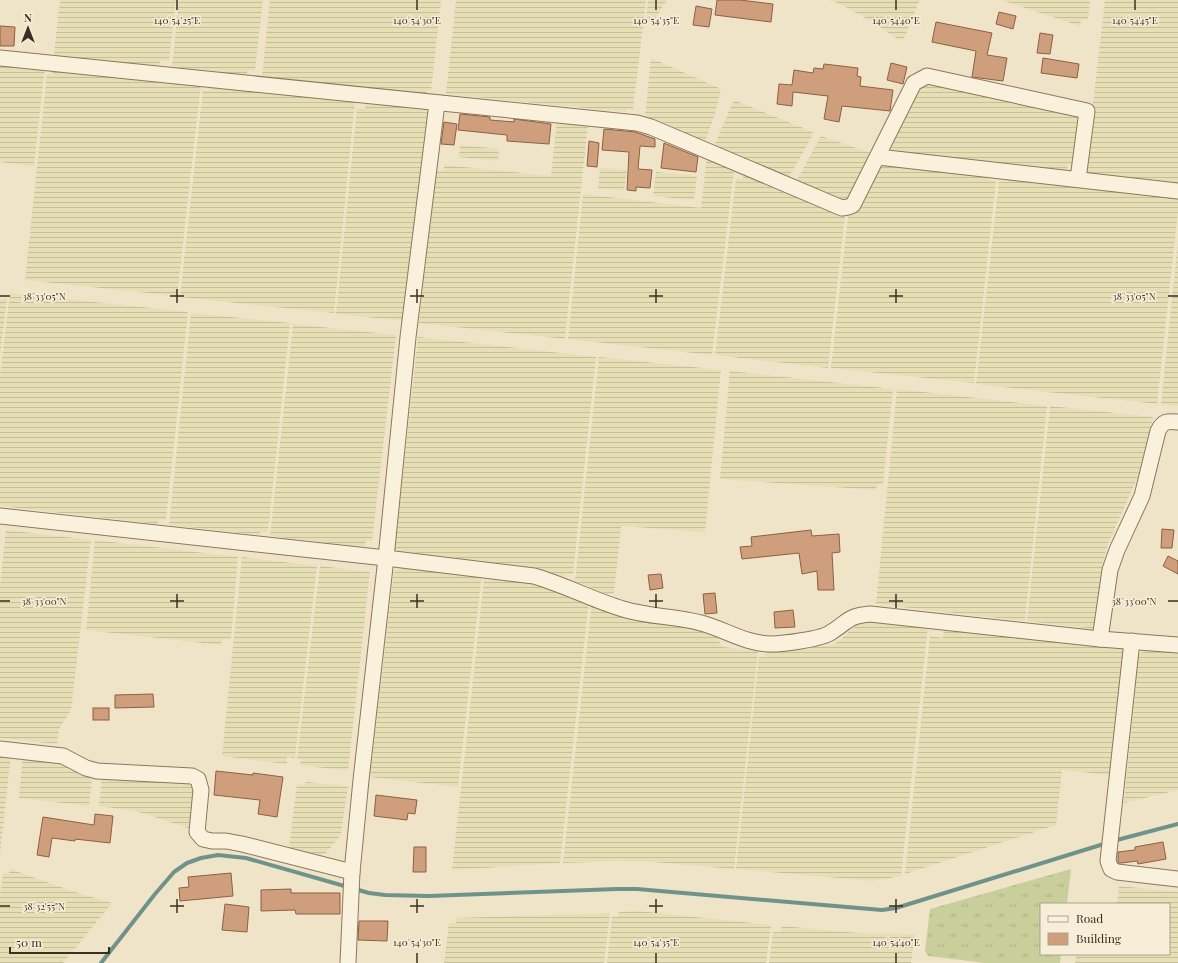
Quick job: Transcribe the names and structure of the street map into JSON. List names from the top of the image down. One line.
{"legend":["Road","Building"],"scale_bar":"50 m","north":"top","coordinates":["140°54'25\"E","140°54'30\"E","140°54'35\"E","140°54'40\"E","140°54'45\"E","38°33'05\"N","38°33'00\"N","38°32'55\"N"]}
